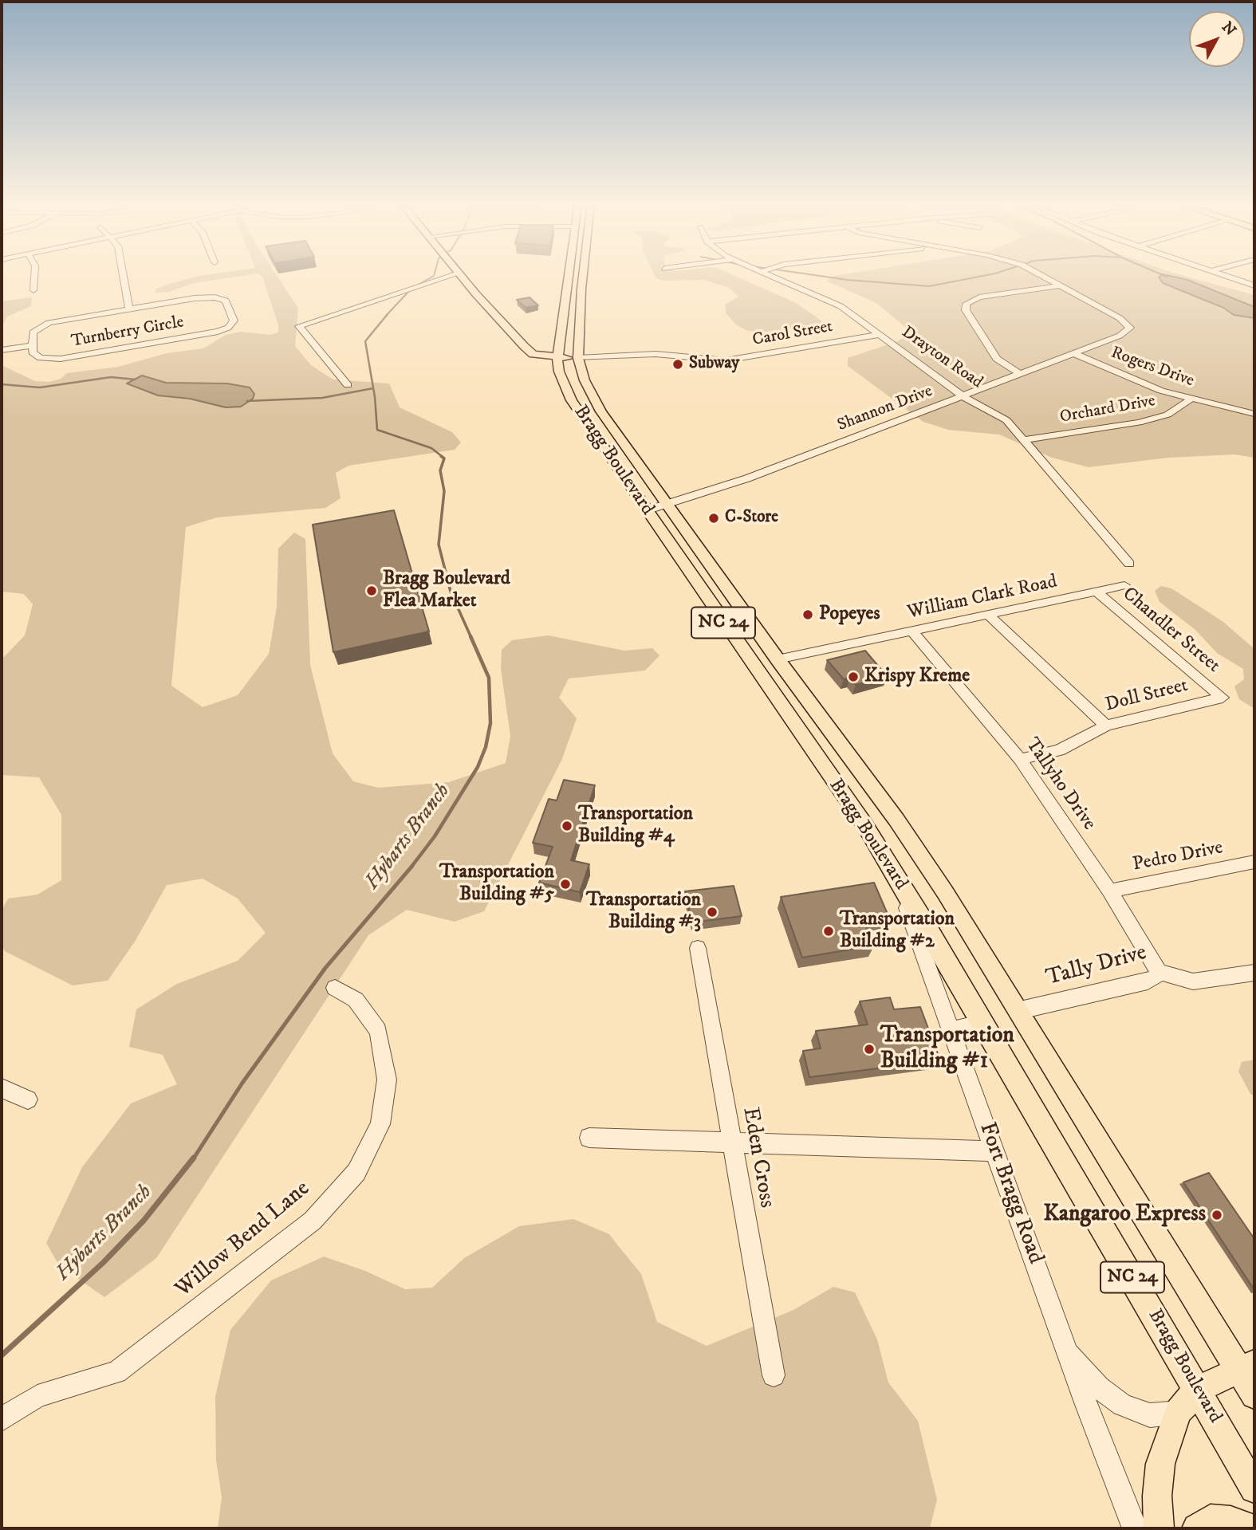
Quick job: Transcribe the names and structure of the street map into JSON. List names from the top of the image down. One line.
{"streets":{"main road":["Bragg Boulevard","NC 24","Fort Bragg Road"],"street":["Turnberry Circle","Carol Street","Drayton Road","Rogers Drive","Shannon Drive","Orchard Drive","William Clark Road","Chandler Street","Doll Street","Tallyho Drive","Pedro Drive","Tally Drive","Eden Cross","Willow Bend Lane"]},"crossings":[["Carol Street","Drayton Road"],["Carol Street","Bragg Boulevard"],["Drayton Road","Shannon Drive"],["Drayton Road","Orchard Drive"],["Rogers Drive","Shannon Drive"],["Rogers Drive","Orchard Drive"],["Shannon Drive","Bragg Boulevard"],["Bragg Boulevard","William Clark Road"],["Bragg Boulevard","Tally Drive"],["Bragg Boulevard","Fort Bragg Road"],["William Clark Road","Chandler Street"],["William Clark Road","Tallyho Drive"],["Chandler Street","Doll Street"],["Doll Street","Tallyho Drive"],["Tallyho Drive","Pedro Drive"],["Tallyho Drive","Tally Drive"]],"water":["Hybarts Branch"],"places":["Subway","C-Store","Bragg Boulevard Flea Market","Popeyes","Krispy Kreme","Transportation Building #4","Transportation Building #5","Transportation Building #3","Transportation Building #2","Transportation Building #1","Kangaroo Express"],"north":"top right"}
